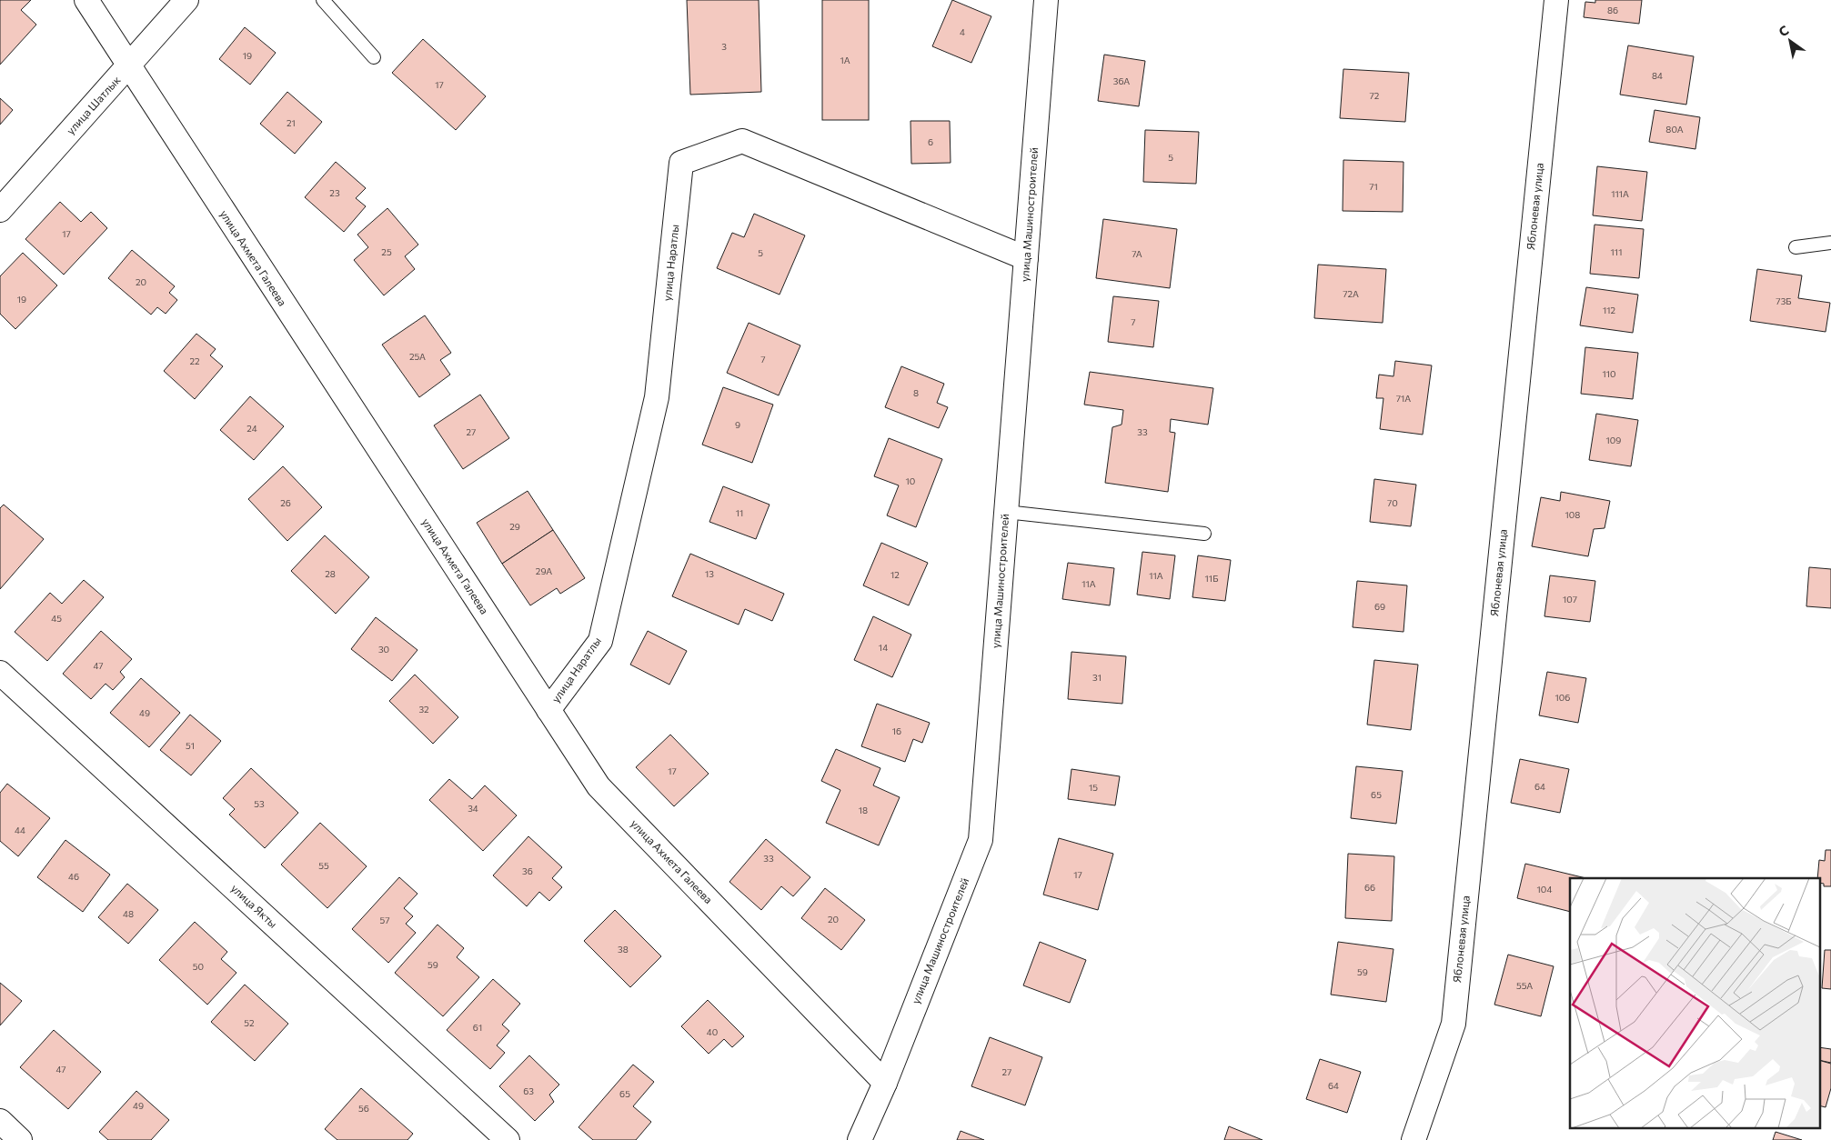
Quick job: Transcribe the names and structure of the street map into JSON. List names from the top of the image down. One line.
{"streets":{"street":["улица Шатлык","Яблоневая улица","улица Машиностроителей","улица Ахмета Галеева","улица Наратлы","улица Якты"]},"crossings":[["улица Шатлык","улица Ахмета Галеева"],["улица Машиностроителей","улица Ахмета Галеева"],["улица Машиностроителей","улица Наратлы"],["улица Ахмета Галеева","улица Наратлы"]],"house_numbers":["86","4","3","19","1А","84","36А","17","72","21","80А","6","5","71","23","111А","17","25","111","5","7А","20","72А","19","73Б","112","7","25А","7","22","110","8","71А","9","24","27","33","109","10","26","70","11","108","29","29А","28","13","12","11А","11Б","11А","107","69","45","14","30","47","31","106","32","49","16","51","17","64","15","65","53","34","18","44","33","55","36","17","46","66","104","48","20","57","38","59","50","59","55А","52","61","40","47","27","64","63","65","49","56"],"north":"top left"}
